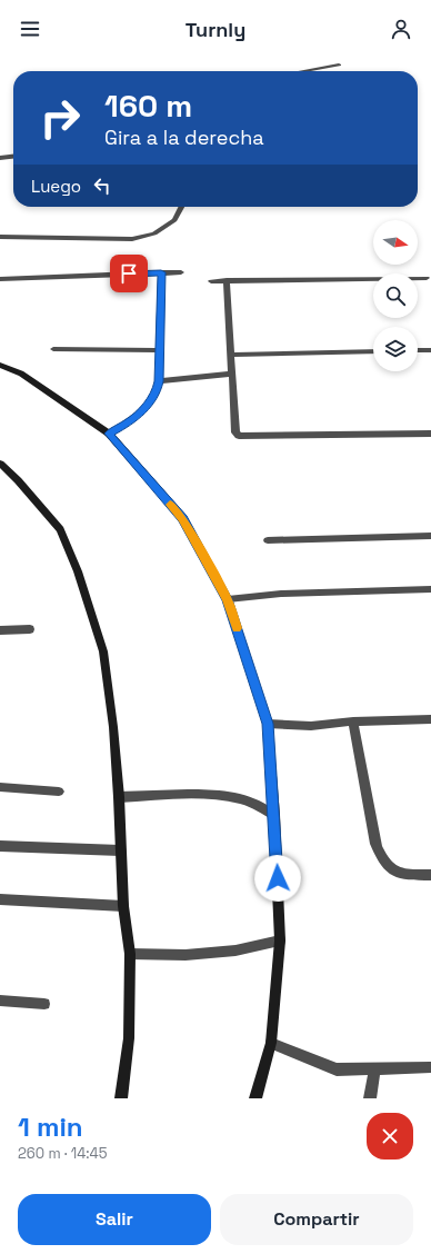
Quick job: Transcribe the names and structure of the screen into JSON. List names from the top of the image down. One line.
{"north":"right","page":{"header":"Turnly","turn":["160 m","Gira a la derecha"],"then":"Luego","heading":["1 min","260 m · 14:45"],"buttons":["Salir","Compartir"]}}
